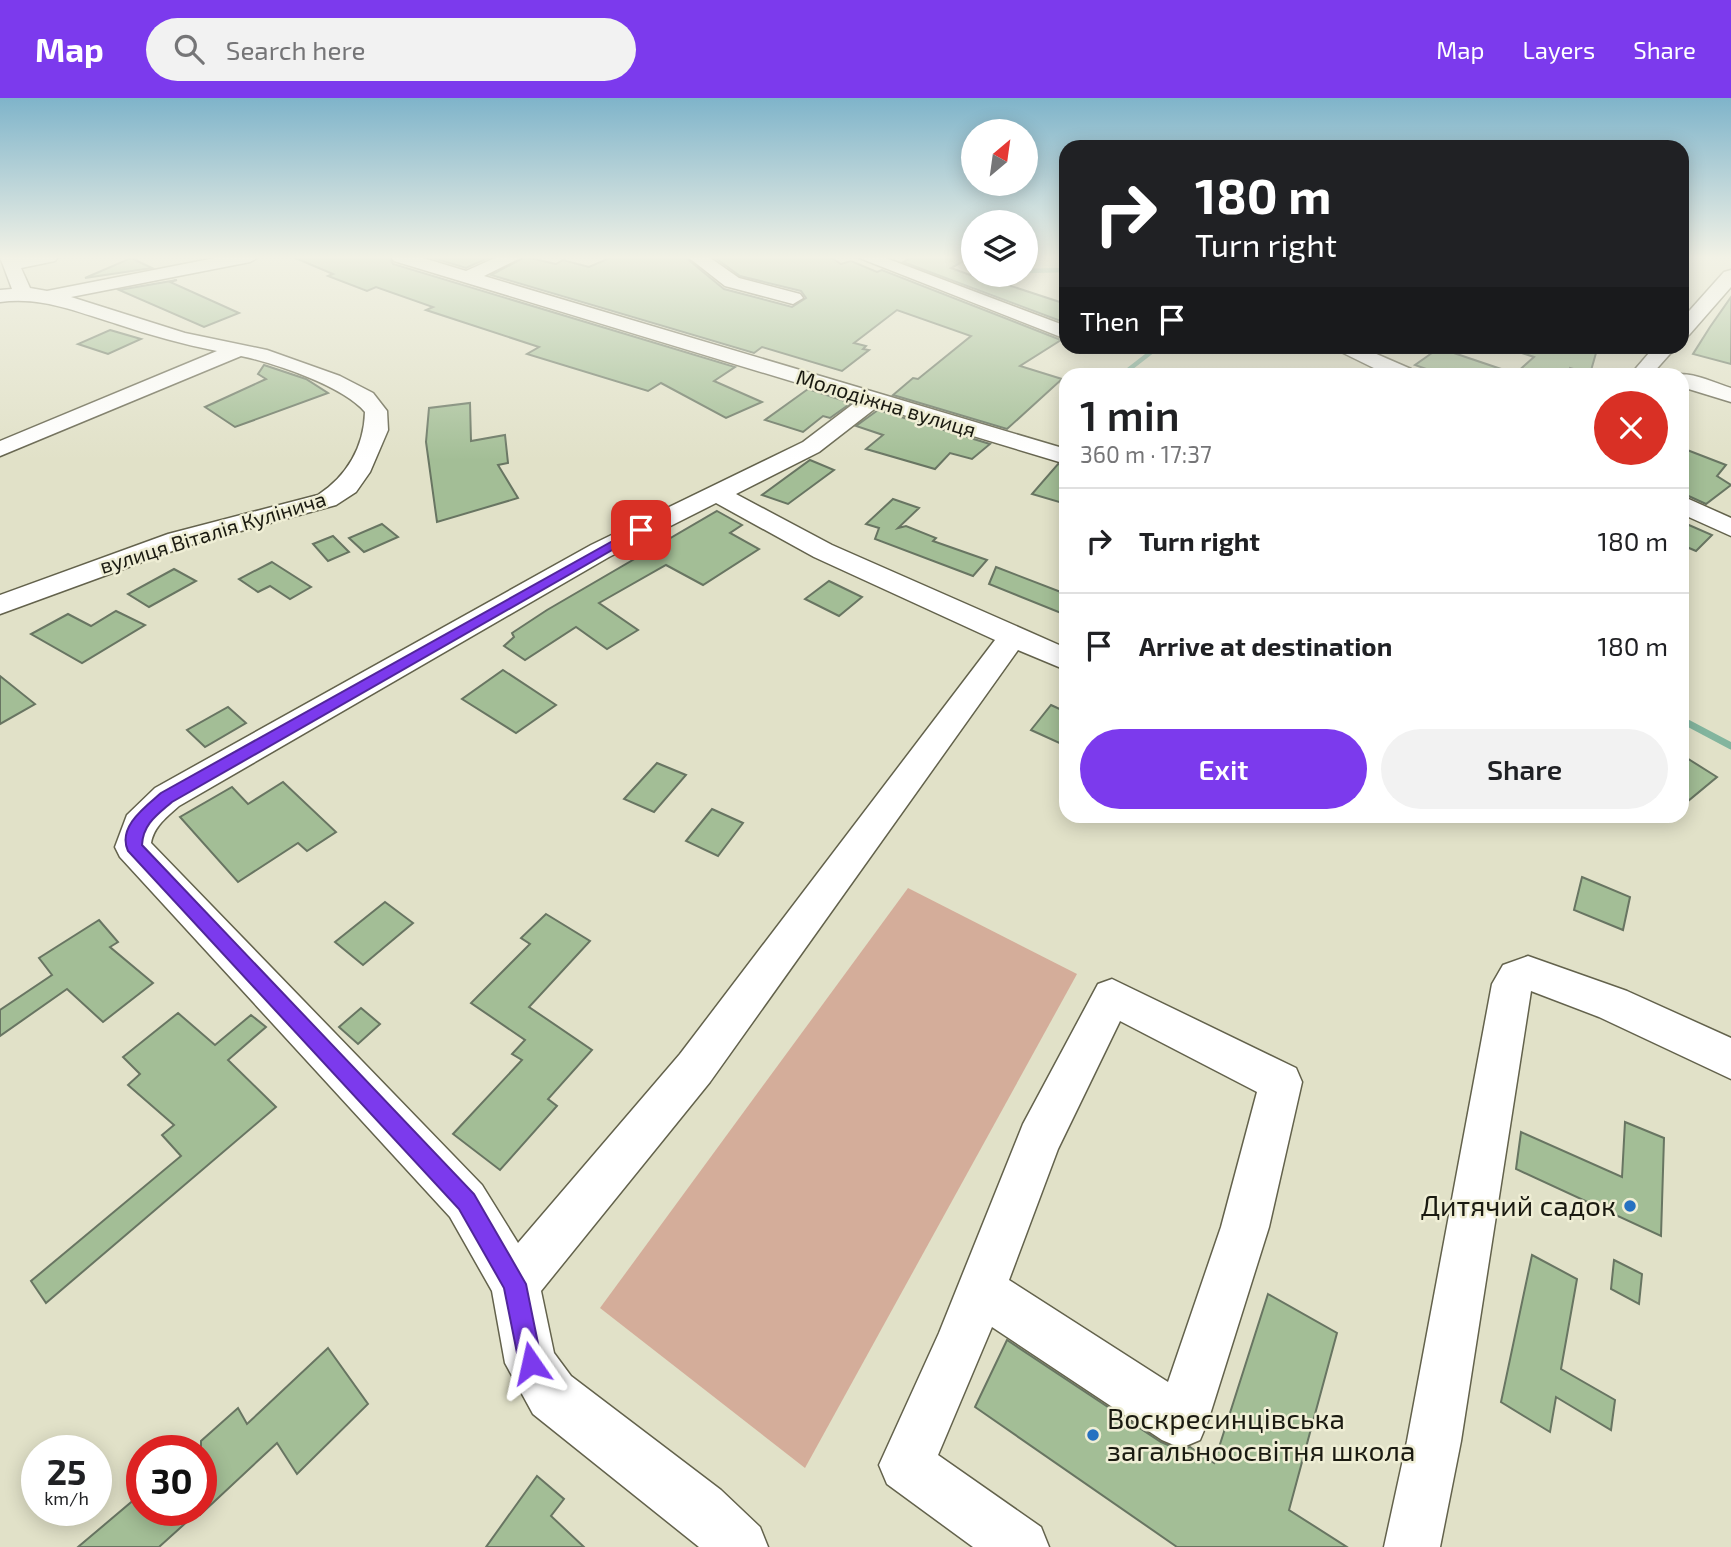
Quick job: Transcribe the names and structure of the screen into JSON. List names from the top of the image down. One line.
{"streets":{"street":["Молодіжна вулиця","вулиця Віталія Кулінича"]},"places":["Дитячий садок","Воскресинцівська загальноосвітня школа"],"north":"top right","page":{"header":"Map","search":"Search here","nav":["Map","Layers","Share"],"turn":["180 m","Turn right"],"then":"Then","heading":["1 min","360 m · 17:37"],"list":[{"name":"Turn right","value":"180 m"},{"name":"Arrive at destination","value":"180 m"}],"buttons":["Exit","Share"],"speed":"25 km/h","limit":"30"}}
